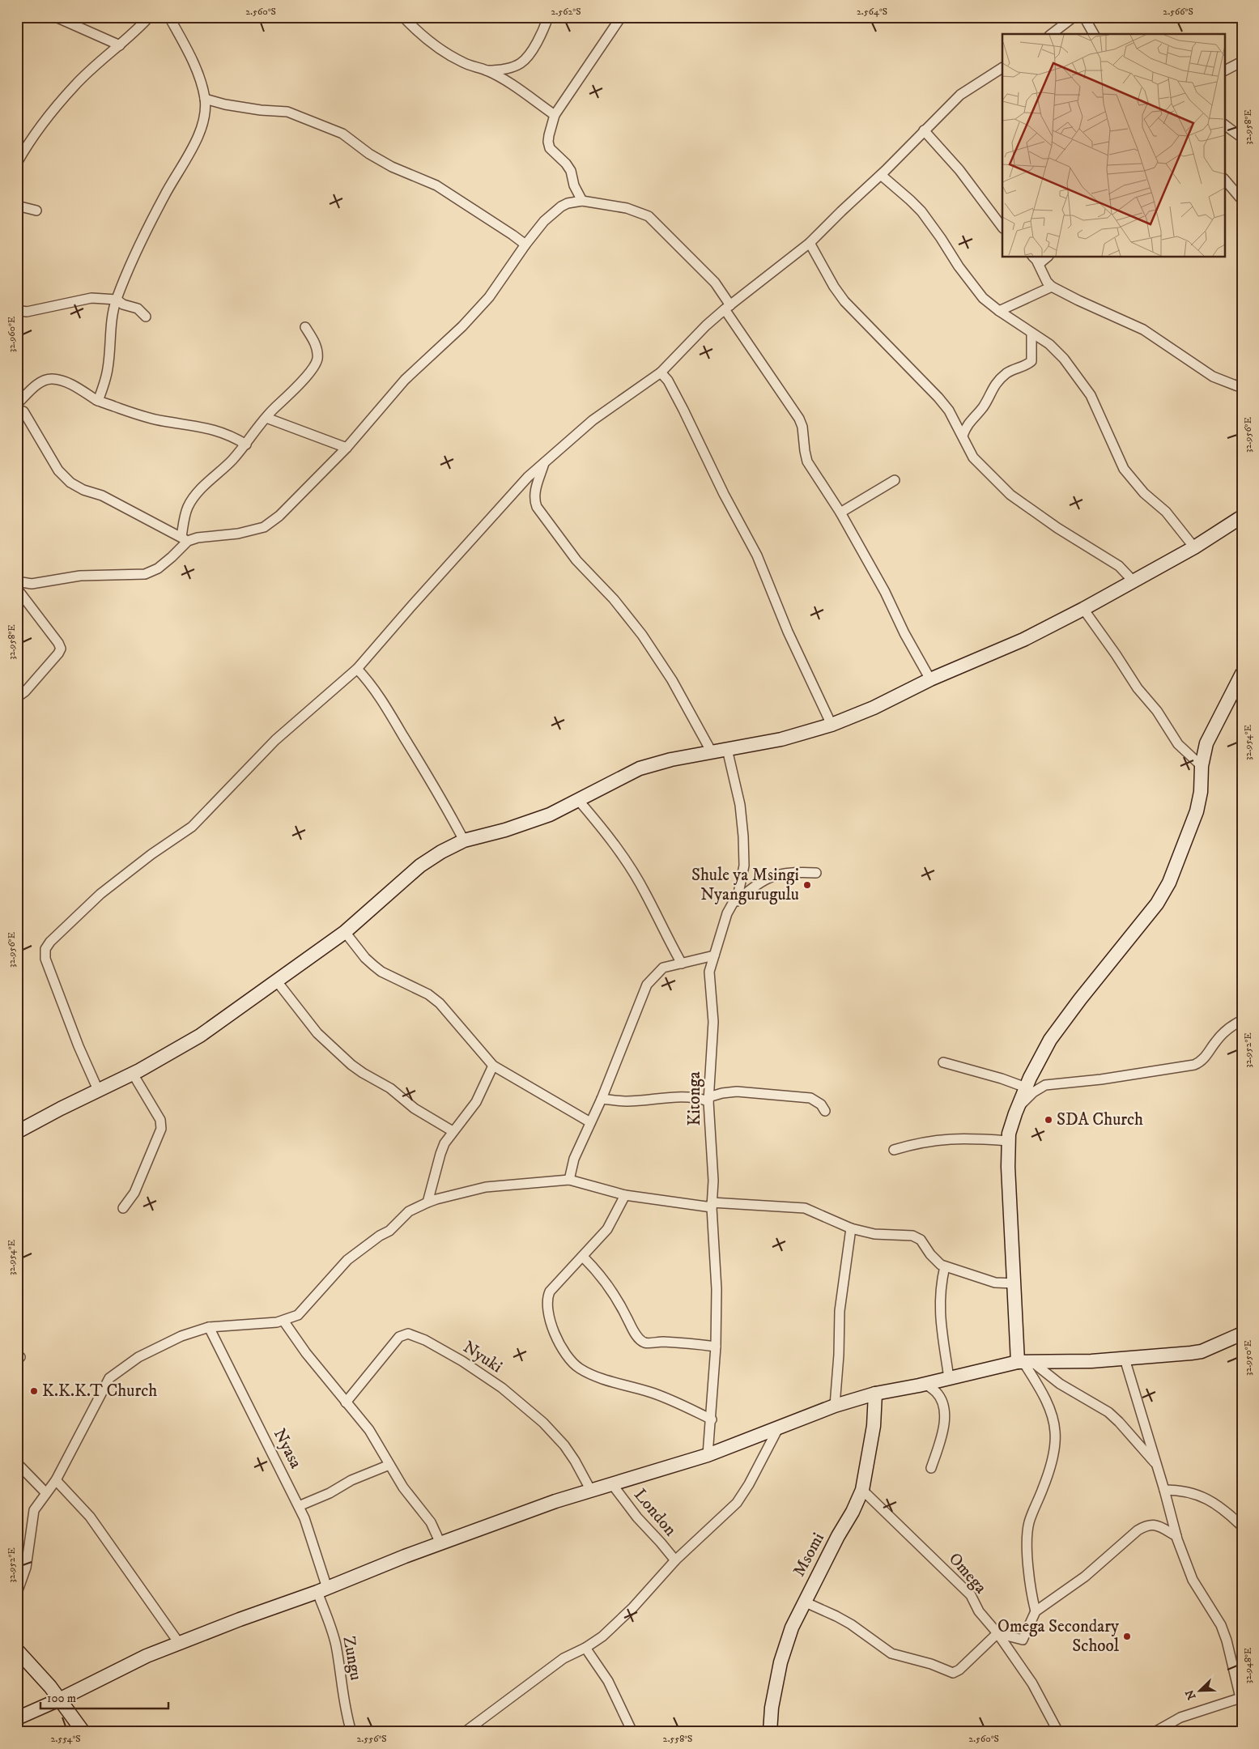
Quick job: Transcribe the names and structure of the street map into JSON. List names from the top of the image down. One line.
{"streets":{"street":["Kitonga","Nyuki","Nyasa","London","Msomi","Omega","Zungu"]},"crossings":[["Nyasa","Zungu"],["Msomi","Omega"]],"places":["Shule ya Msingi Nyangurugulu","SDA Church","K.K.K.T Church","Omega Secondary School"],"scale_bar":"100 m","north":"bottom left","coordinates":["2.560°S","2.562°S","2.564°S","2.566°S","32.958°E","32.960°E","32.956°E","32.954°E","32.952°E","32.950°E","32.948°E","2.554°S","2.556°S","2.558°S"]}
